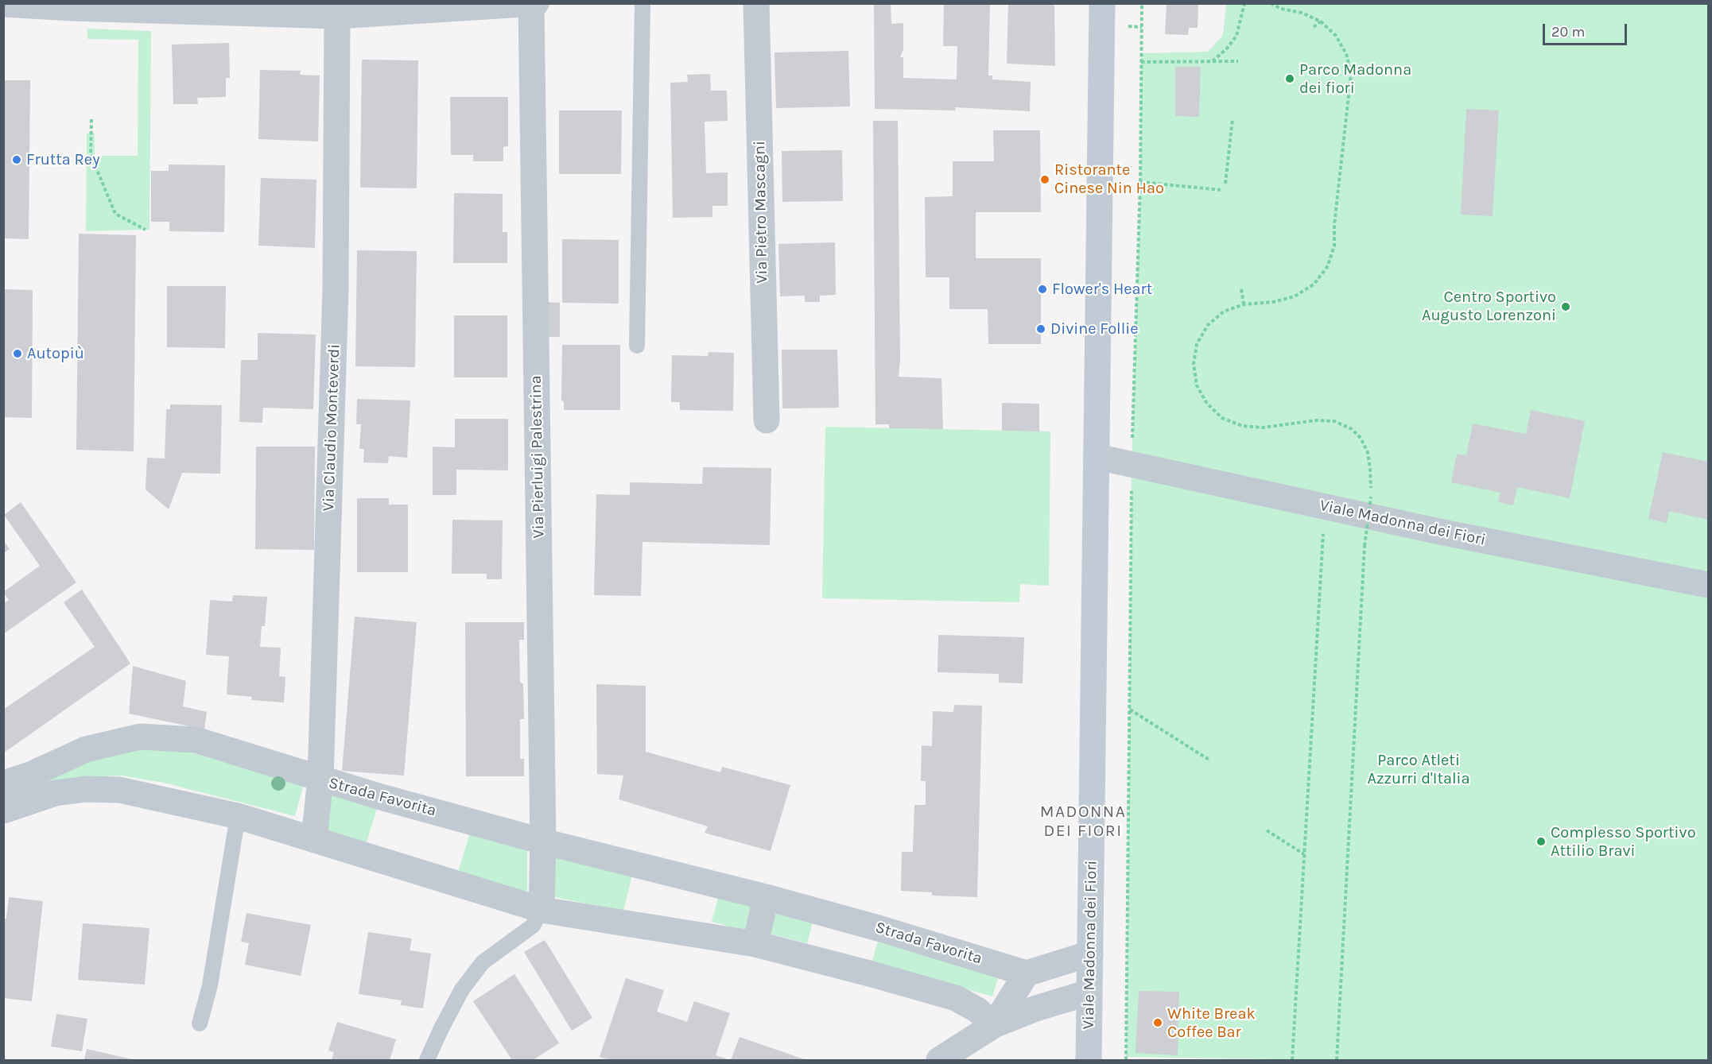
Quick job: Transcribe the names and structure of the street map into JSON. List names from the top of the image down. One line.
{"streets":{"main road":["Viale Madonna dei Fiori"],"street":["Via Pietro Mascagni","Via Claudio Monteverdi","Via Pierluigi Palestrina","Strada Favorita"]},"crossings":[["Via Claudio Monteverdi","Strada Favorita"],["Via Pierluigi Palestrina","Strada Favorita"]],"districts":["MADONNA DEI FIORI"],"parks":["Parco Atleti Azzurri d'Italia"],"places":["Parco Madonna dei fiori","Frutta Rey","Ristorante Cinese Nin Hao","Flower's Heart","Centro Sportivo Augusto Lorenzoni","Divine Follie","Autopiù","Complesso Sportivo Attilio Bravi","White Break Coffee Bar"],"scale_bar":"20 m"}
